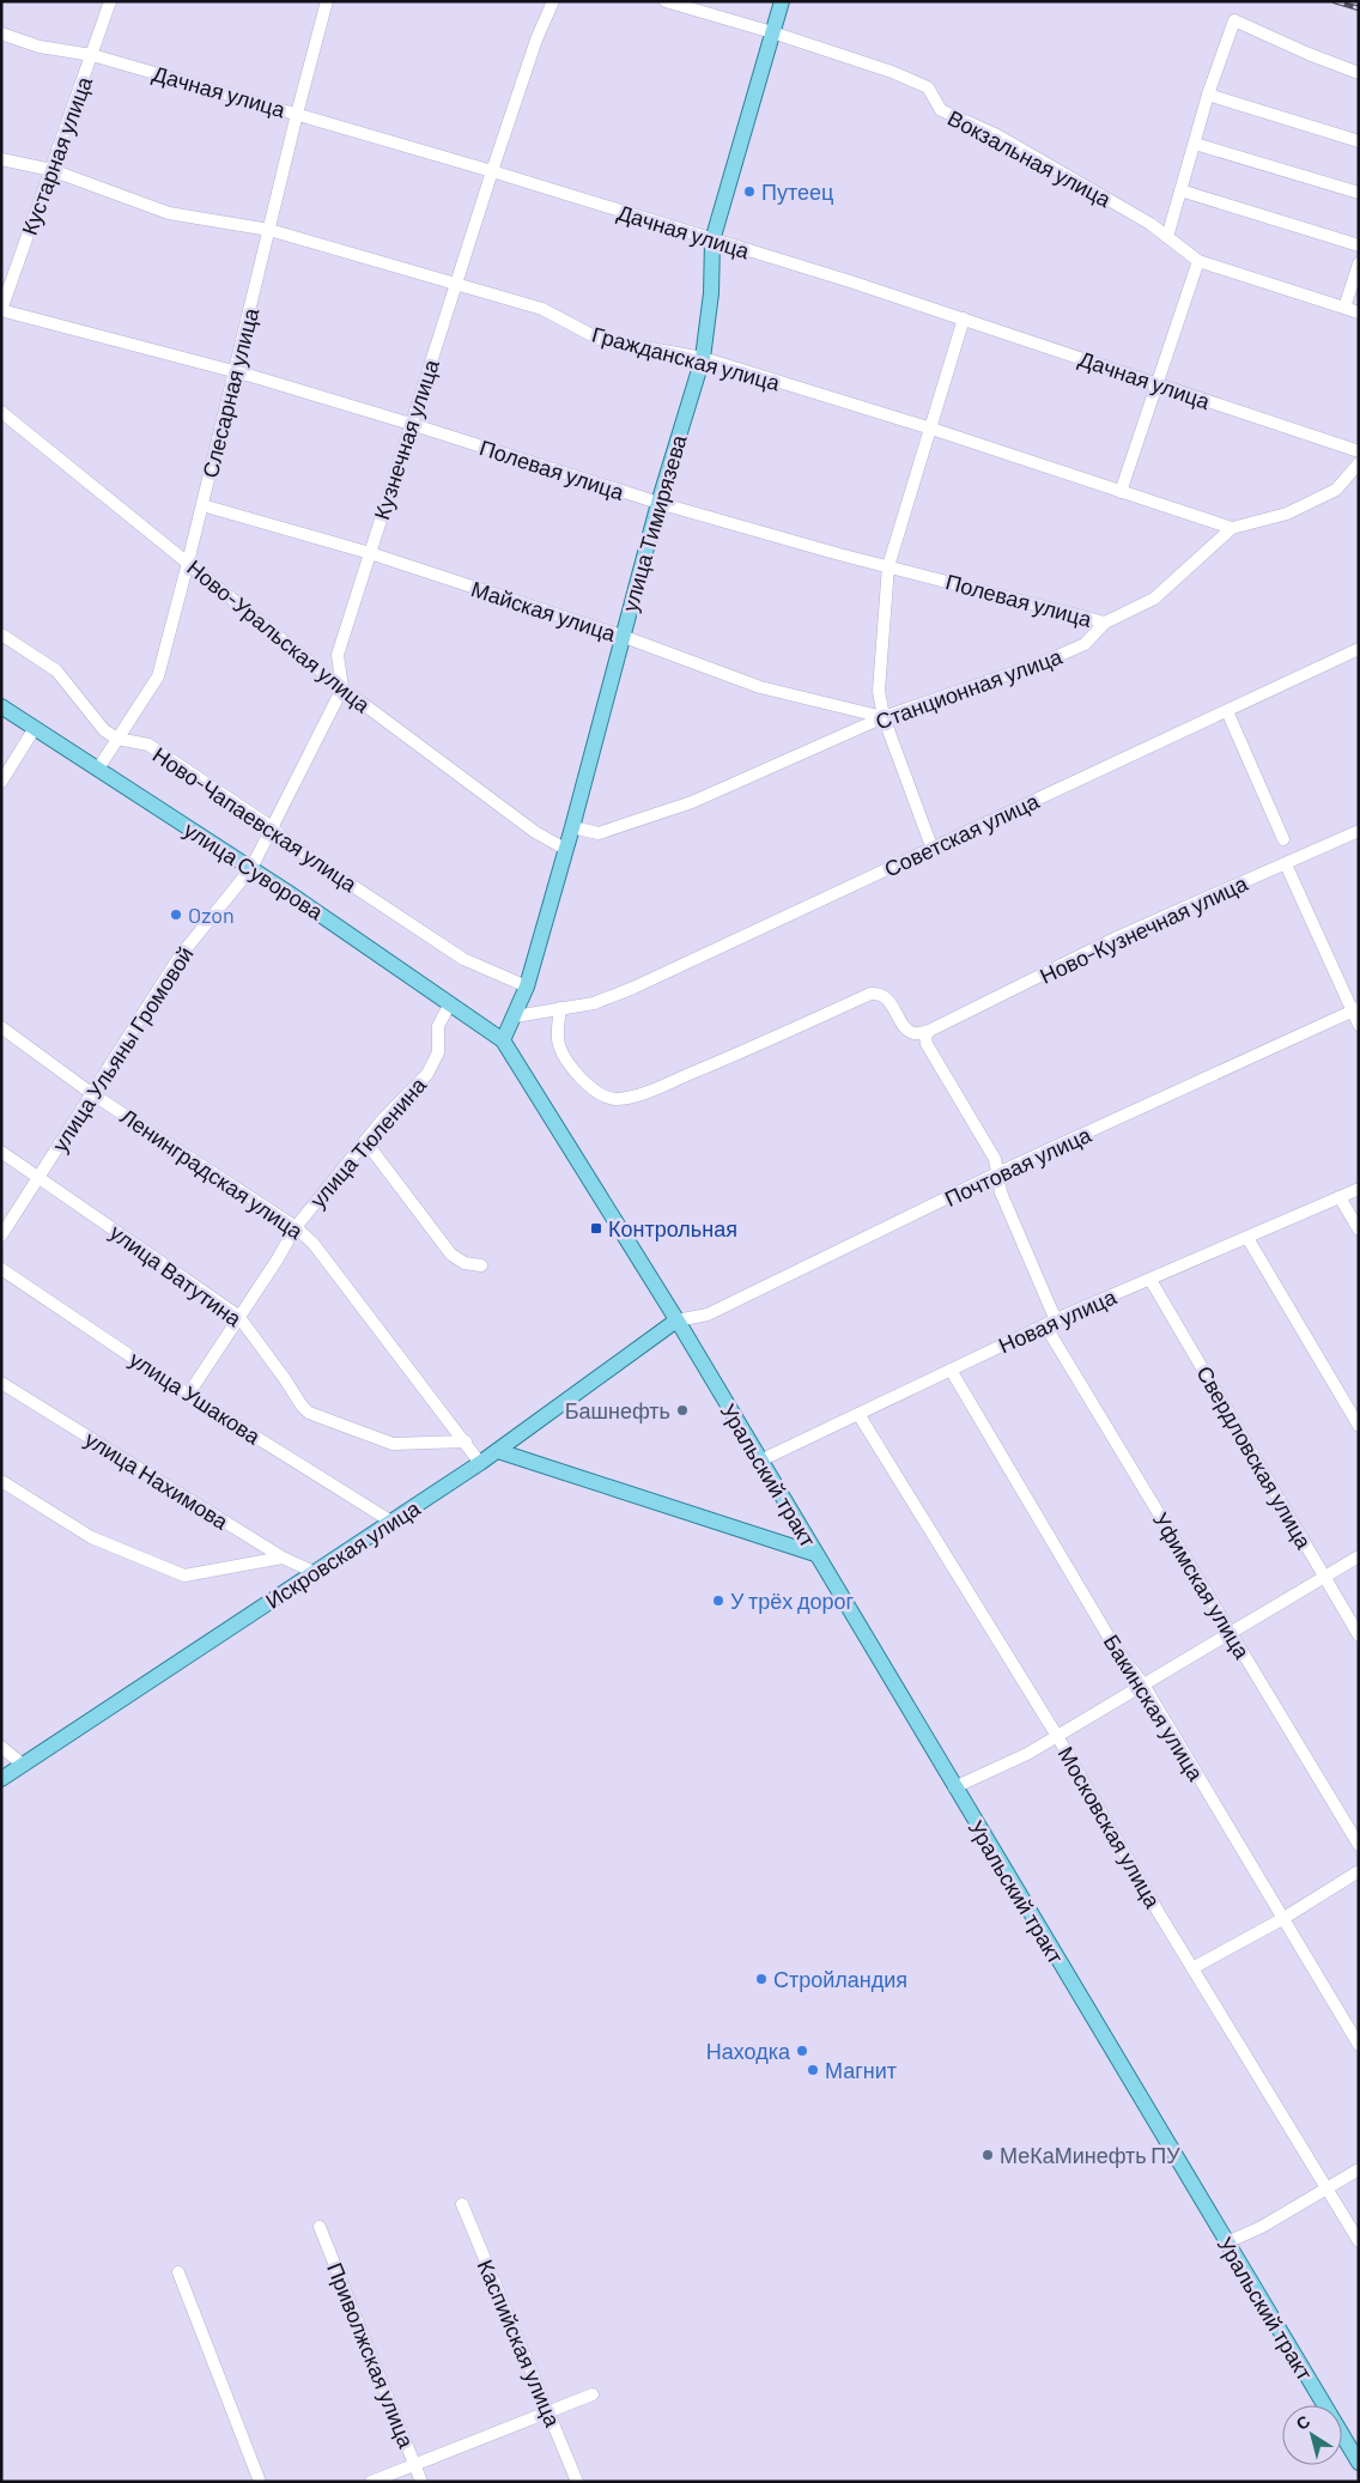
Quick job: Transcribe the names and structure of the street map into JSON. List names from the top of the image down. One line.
{"streets":{"main road":["улица Тимирязева","улица Суворова","Уральский тракт","Искровская улица"],"street":["Дачная улица","Кустарная улица","Вокзальная улица","Гражданская улица","Слесарная улица","Кузнечная улица","Полевая улица","Майская улица","Ново-Уральская улица","Станционная улица","Ново-Чапаевская улица","Советская улица","Ново-Кузнечная улица","улица Ульяны Громовой","улица Тюленина","Почтовая улица","Ленинградская улица","улица Ватутина","Новая улица","улица Ушакова","Свердловская улица","улица Нахимова","Уфимская улица","Бакинская улица","Московская улица","Каспийская улица","Приволжская улица"]},"crossings":[["Дачная улица","Кустарная улица"],["Дачная улица","Слесарная улица"],["Дачная улица","Кузнечная улица"],["Дачная улица","улица Тимирязева"],["Кустарная улица","Гражданская улица"],["Кустарная улица","Полевая улица"],["Вокзальная улица","улица Тимирязева"],["Гражданская улица","Слесарная улица"],["Гражданская улица","Кузнечная улица"],["Гражданская улица","улица Тимирязева"],["Гражданская улица","Станционная улица"],["Слесарная улица","Полевая улица"],["Слесарная улица","Майская улица"],["Слесарная улица","Ново-Уральская улица"],["Слесарная улица","Ново-Чапаевская улица"],["Слесарная улица","улица Суворова"],["Кузнечная улица","Полевая улица"],["Кузнечная улица","Майская улица"],["Кузнечная улица","Ново-Уральская улица"],["Полевая улица","улица Тимирязева"],["Полевая улица","Станционная улица"],["улица Тимирязева","Майская улица"],["улица Тимирязева","Ново-Уральская улица"],["улица Тимирязева","Станционная улица"],["улица Тимирязева","Ново-Чапаевская улица"],["улица Тимирязева","Советская улица"],["улица Тимирязева","улица Суворова"],["улица Тимирязева","Уральский тракт"],["Майская улица","Станционная улица"],["улица Суворова","улица Ульяны Громовой"],["улица Суворова","улица Тюленина"],["улица Суворова","Уральский тракт"],["Ново-Кузнечная улица","Уфимская улица"],["улица Ульяны Громовой","Ленинградская улица"],["улица Ульяны Громовой","улица Ватутина"],["улица Тюленина","Ленинградская улица"],["улица Тюленина","улица Ватутина"],["улица Тюленина","улица Ушакова"],["Почтовая улица","Уральский тракт"],["Почтовая улица","Искровская улица"],["Почтовая улица","Уфимская улица"],["Ленинградская улица","улица Ватутина"],["Ленинградская улица","Искровская улица"],["Новая улица","Свердловская улица"],["Новая улица","Уральский тракт"],["Новая улица","Уфимская улица"],["Новая улица","Бакинская улица"],["Новая улица","Московская улица"],["улица Ушакова","Искровская улица"],["Уральский тракт","Искровская улица"],["улица Нахимова","Искровская улица"]],"places":{"other":["Путеец","Ozon","Башнефть","У трёх дорог","Стройландия","Находка","Магнит","МеКаМинефть ПУ"],"transit":["Контрольная"]},"north":"top left"}
